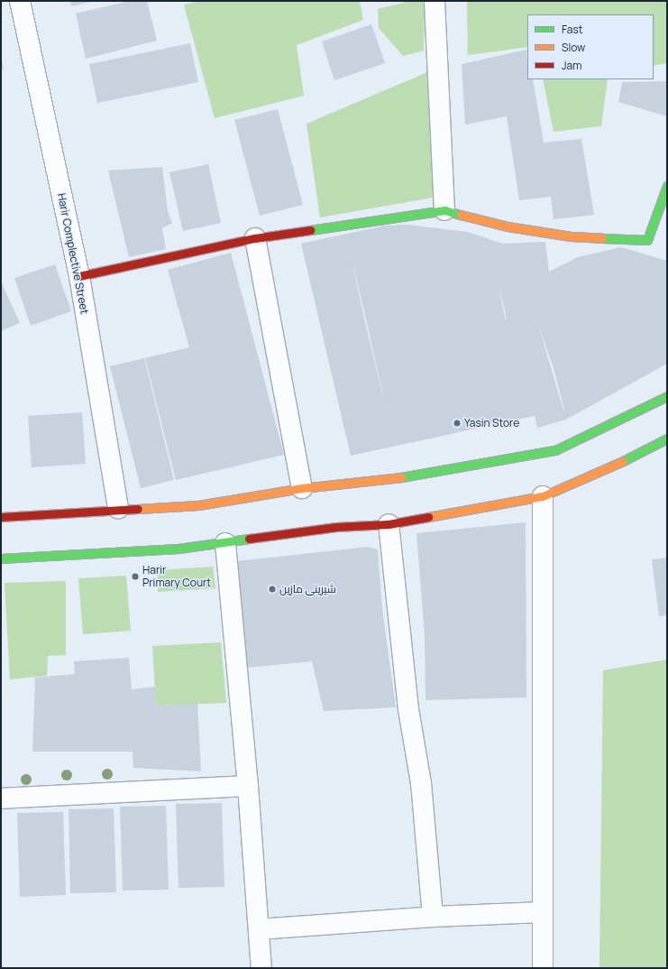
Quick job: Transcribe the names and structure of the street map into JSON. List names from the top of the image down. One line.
{"streets":{"street":["Harir Complective Street"]},"places":["Yasin Store","Harir Primary Court","شیرینی مازین"],"legend":["Fast","Slow","Jam"]}
